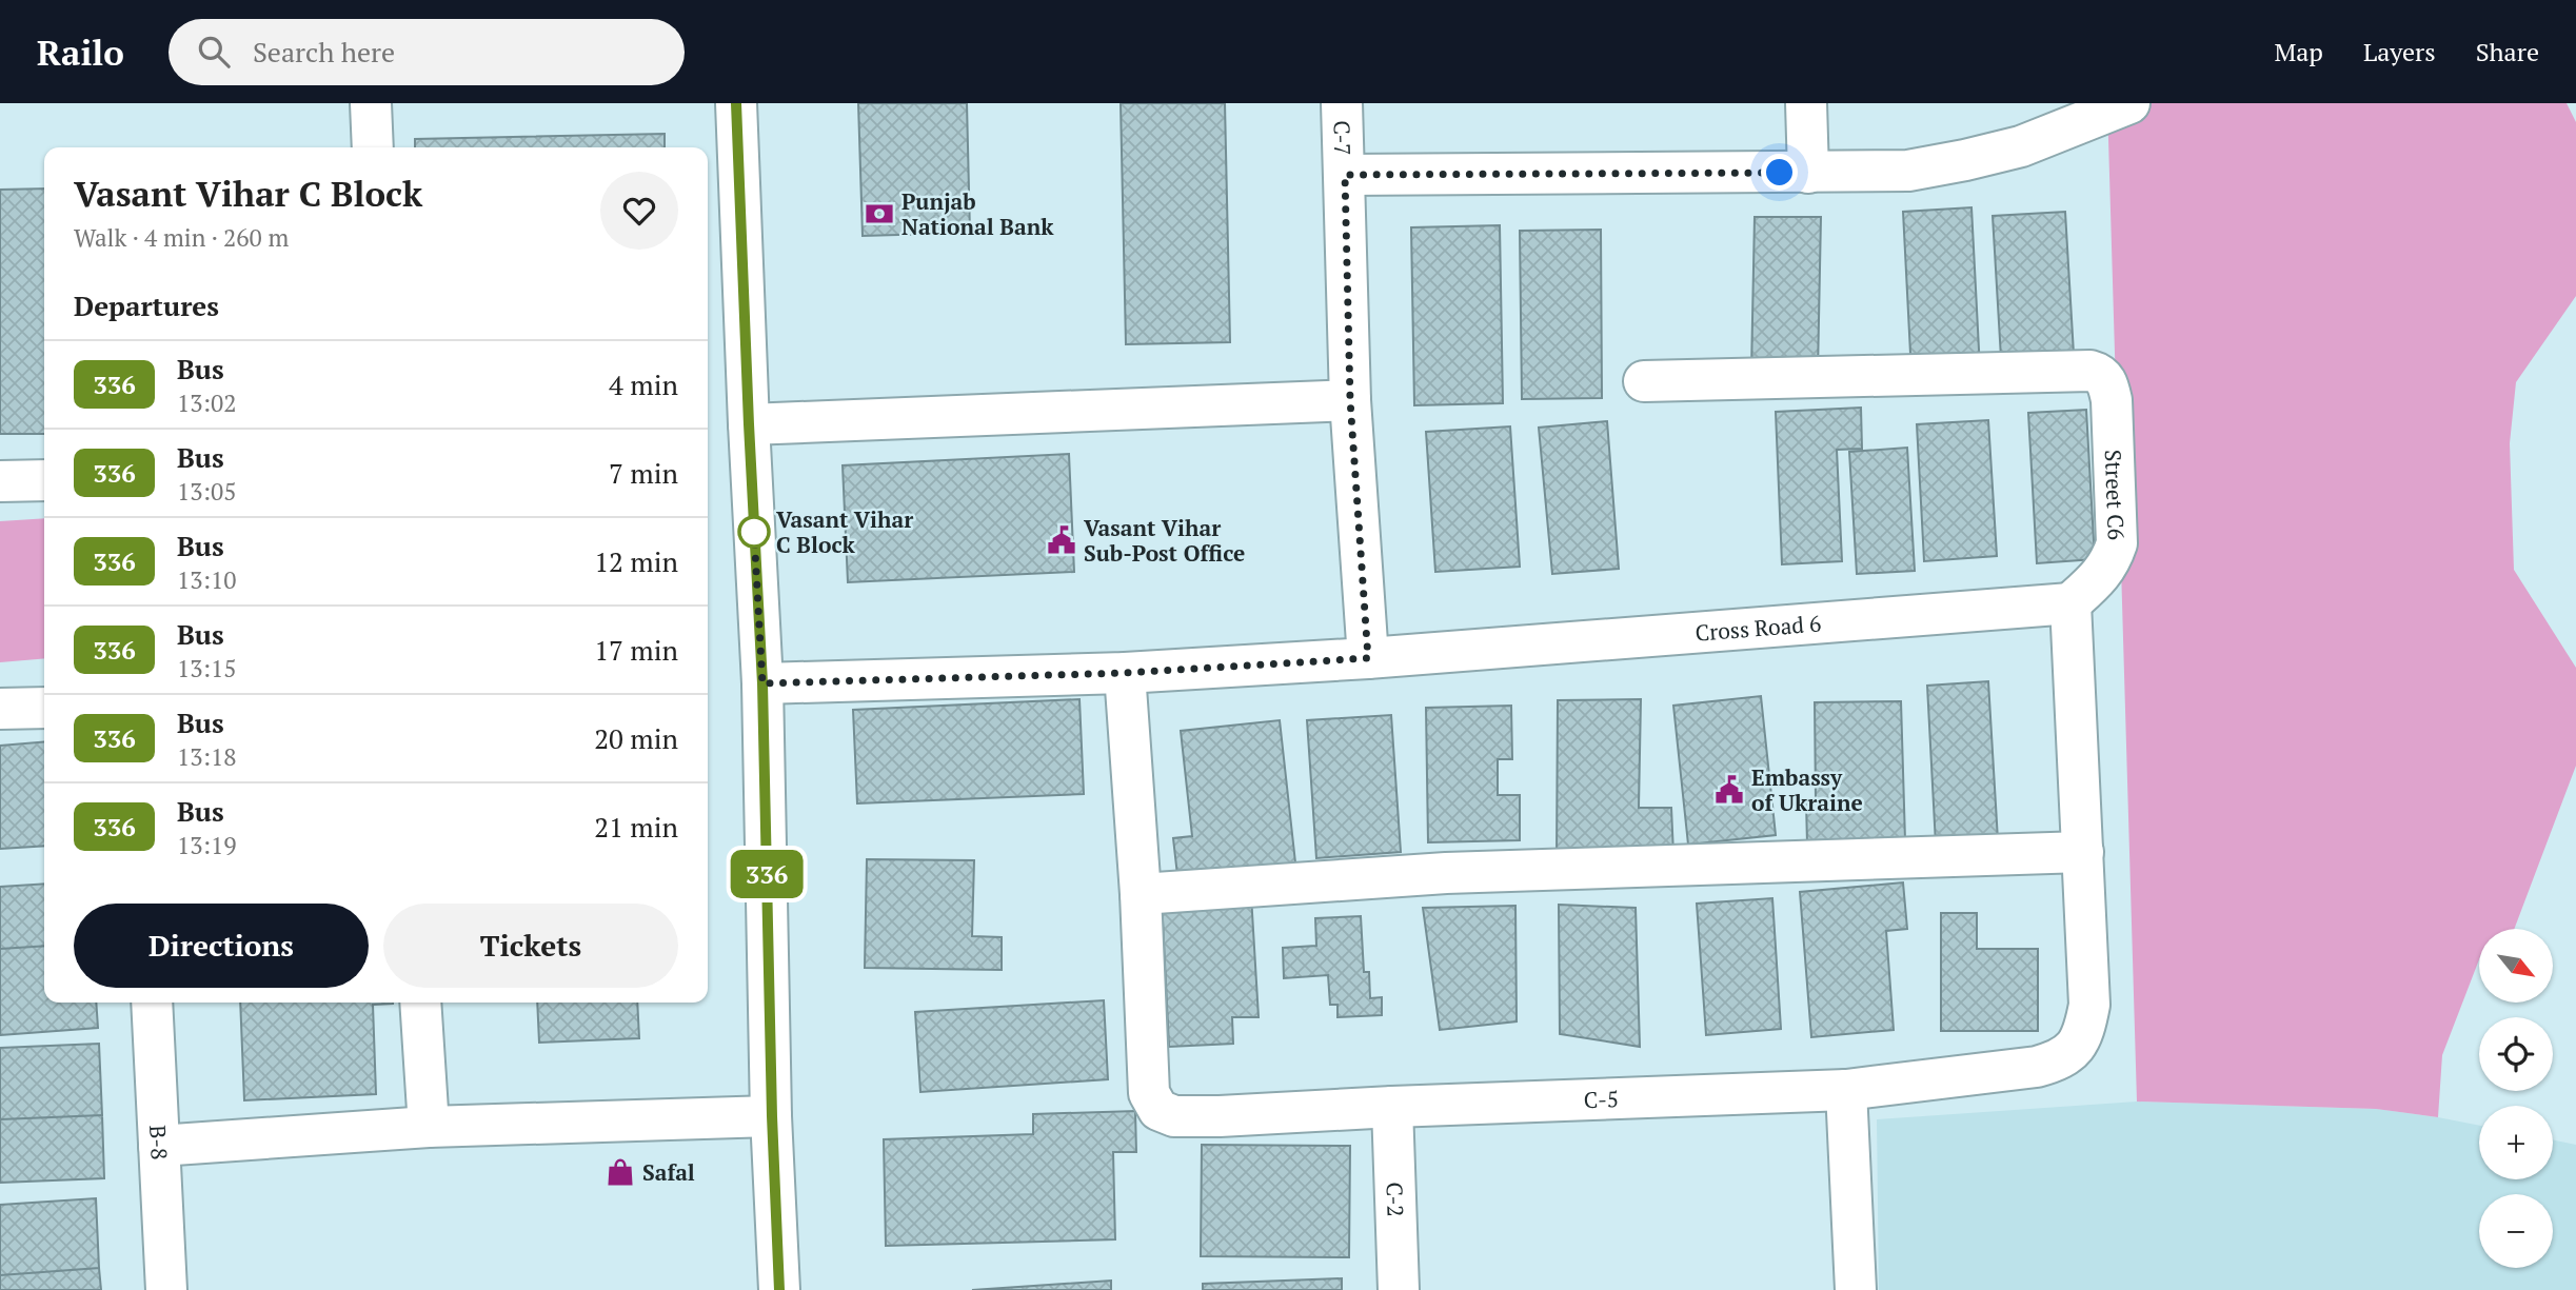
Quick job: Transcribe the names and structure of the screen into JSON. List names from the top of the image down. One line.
{"streets":{"street":["C-7","Street C6","Cross Road 6","C-5","B-8","C-2"]},"crossings":[["C-7","Cross Road 6"],["Street C6","Cross Road 6"],["C-5","C-2"]],"places":{"bank":["Punjab National Bank"],"other":["Vasant Vihar C Block"],"public building":["Vasant Vihar Sub-Post Office","Embassy of Ukraine"],"shop":["Safal"]},"lines":["bus line 336"],"north":"bottom right","page":{"header":"Railo","search":"Search here","nav":["Map","Layers","Share"],"on_map":"336","heading":[["Vasant Vihar C Block","Walk · 4 min · 260 m"],"Departures"],"list":[{"mark":"336","name":"Bus","note":"13:02","value":"4 min"},{"mark":"336","name":"Bus","note":"13:05","value":"7 min"},{"mark":"336","name":"Bus","note":"13:10","value":"12 min"},{"mark":"336","name":"Bus","note":"13:15","value":"17 min"},{"mark":"336","name":"Bus","note":"13:18","value":"20 min"},{"mark":"336","name":"Bus","note":"13:19","value":"21 min"}],"buttons":["Directions","Tickets"],"map_buttons":["+","−"]}}
